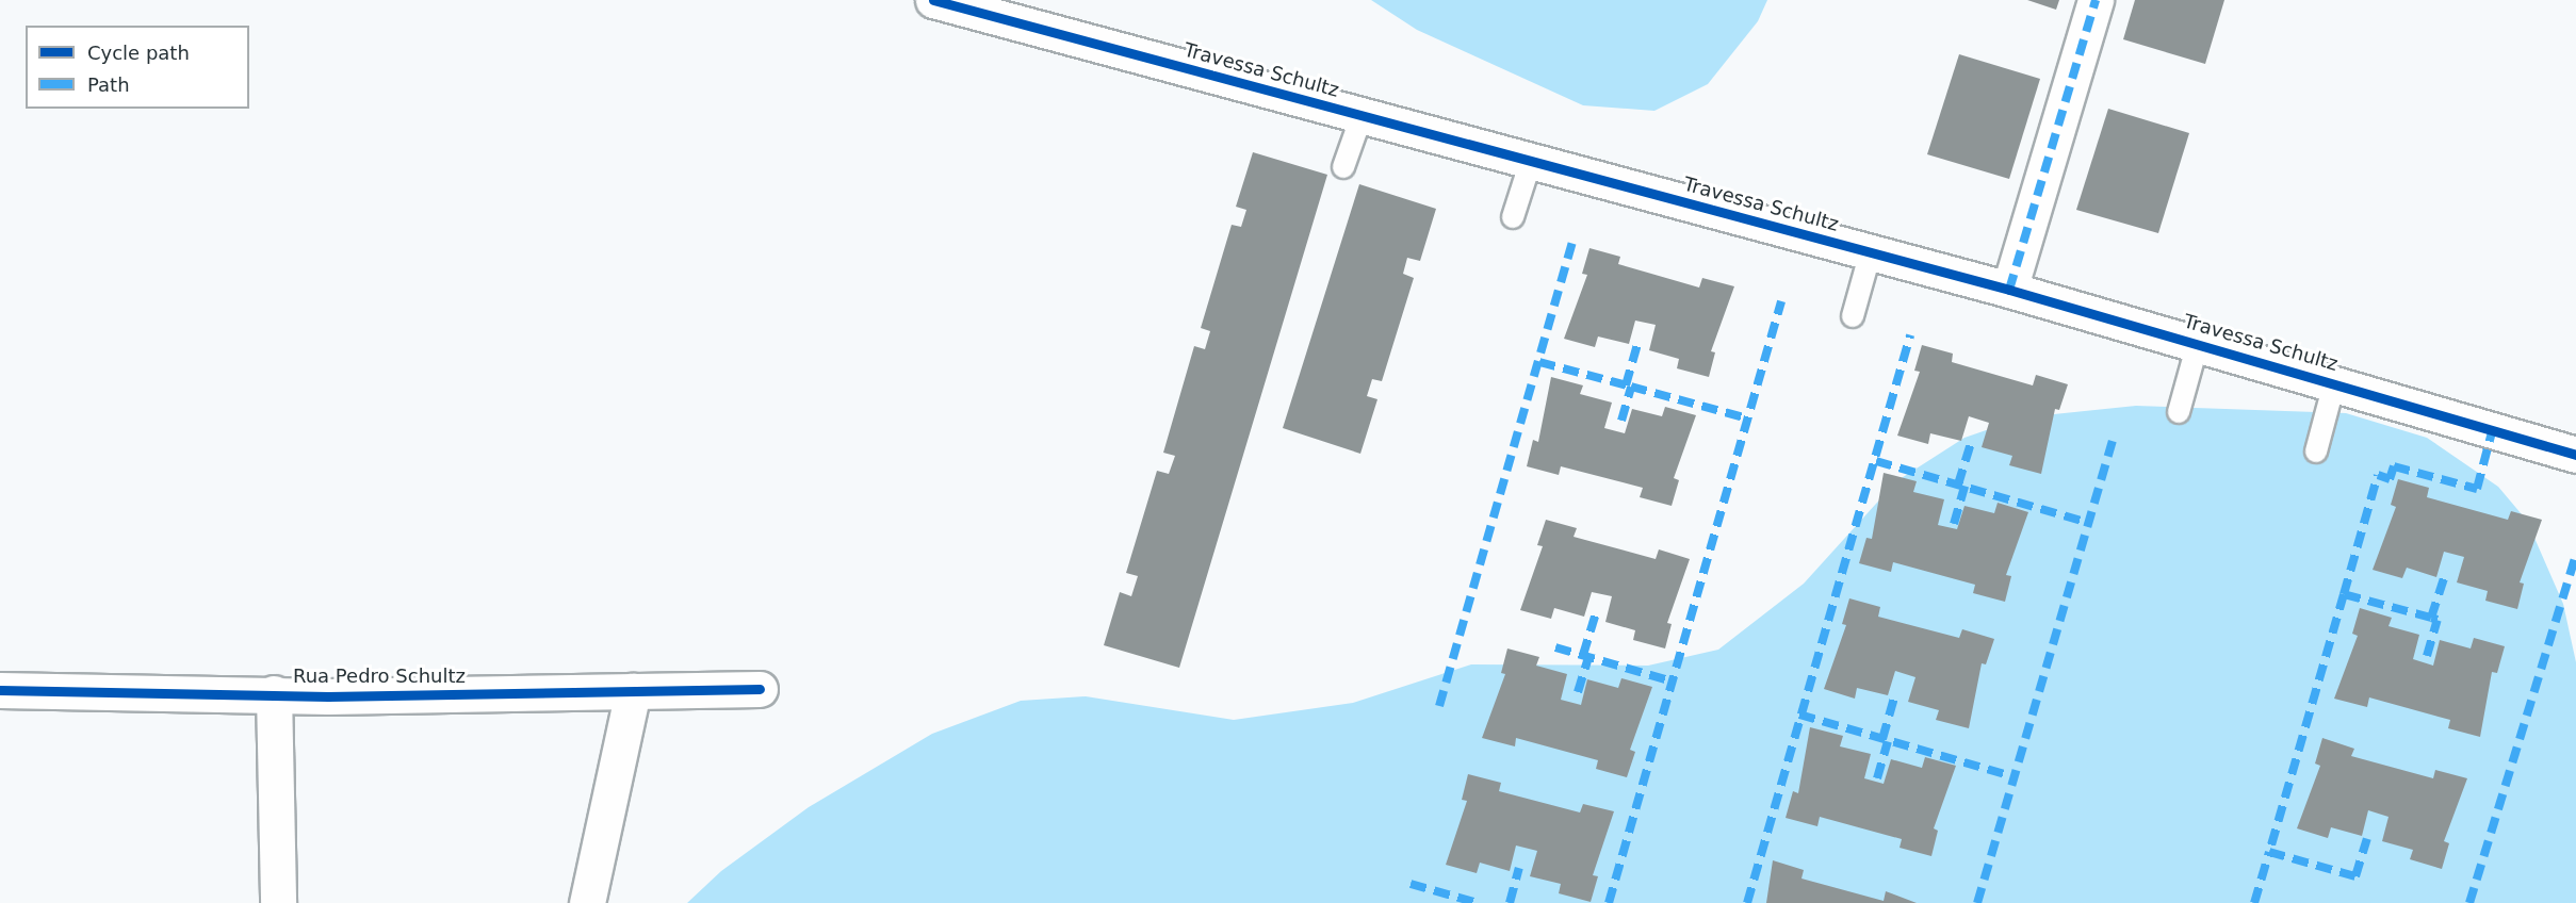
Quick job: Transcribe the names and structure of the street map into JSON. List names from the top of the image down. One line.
{"streets":{"street":["Travessa Schultz","Rua Pedro Schultz"]},"legend":["Cycle path","Path"]}
